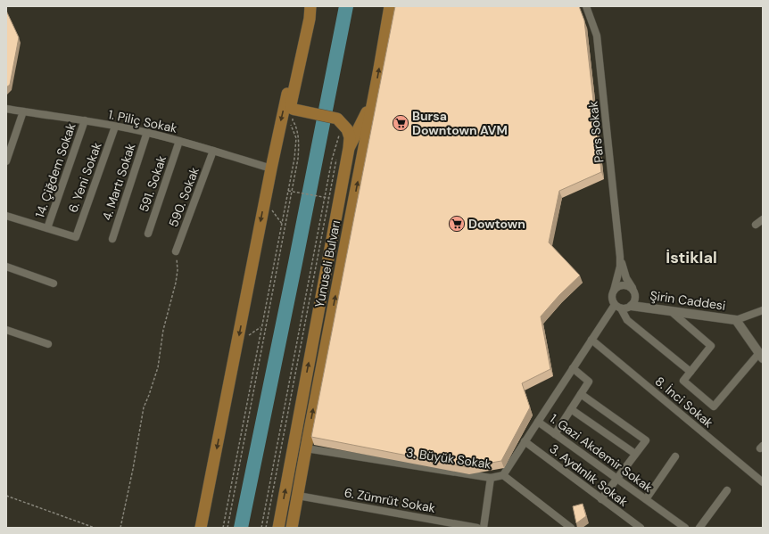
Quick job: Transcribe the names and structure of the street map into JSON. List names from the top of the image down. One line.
{"streets":{"main road":["Yunuseli Bulvarı"],"street":["1. Piliç Sokak","Pars Sokak","14. Çiğdem Sokak","6. Yeni Sokak","4. Martı Sokak","591. Sokak","590. Sokak","Şirin Caddesi","8. İnci Sokak","1. Gazi Akdemir Sokak","3. Büyük Sokak","3. Aydınlık Sokak","6. Zümrüt Sokak"]},"crossings":[["1. Piliç Sokak","14. Çiğdem Sokak"],["1. Piliç Sokak","6. Yeni Sokak"],["1. Piliç Sokak","4. Martı Sokak"],["1. Piliç Sokak","591. Sokak"],["1. Piliç Sokak","590. Sokak"],["14. Çiğdem Sokak","6. Yeni Sokak"],["Yunuseli Bulvarı","3. Büyük Sokak"],["Yunuseli Bulvarı","6. Zümrüt Sokak"],["1. Gazi Akdemir Sokak","3. Büyük Sokak"],["1. Gazi Akdemir Sokak","3. Aydınlık Sokak"]],"districts":["İstiklal"],"places":{"supermarket":["Bursa Downtown AVM","Dowtown"]}}
